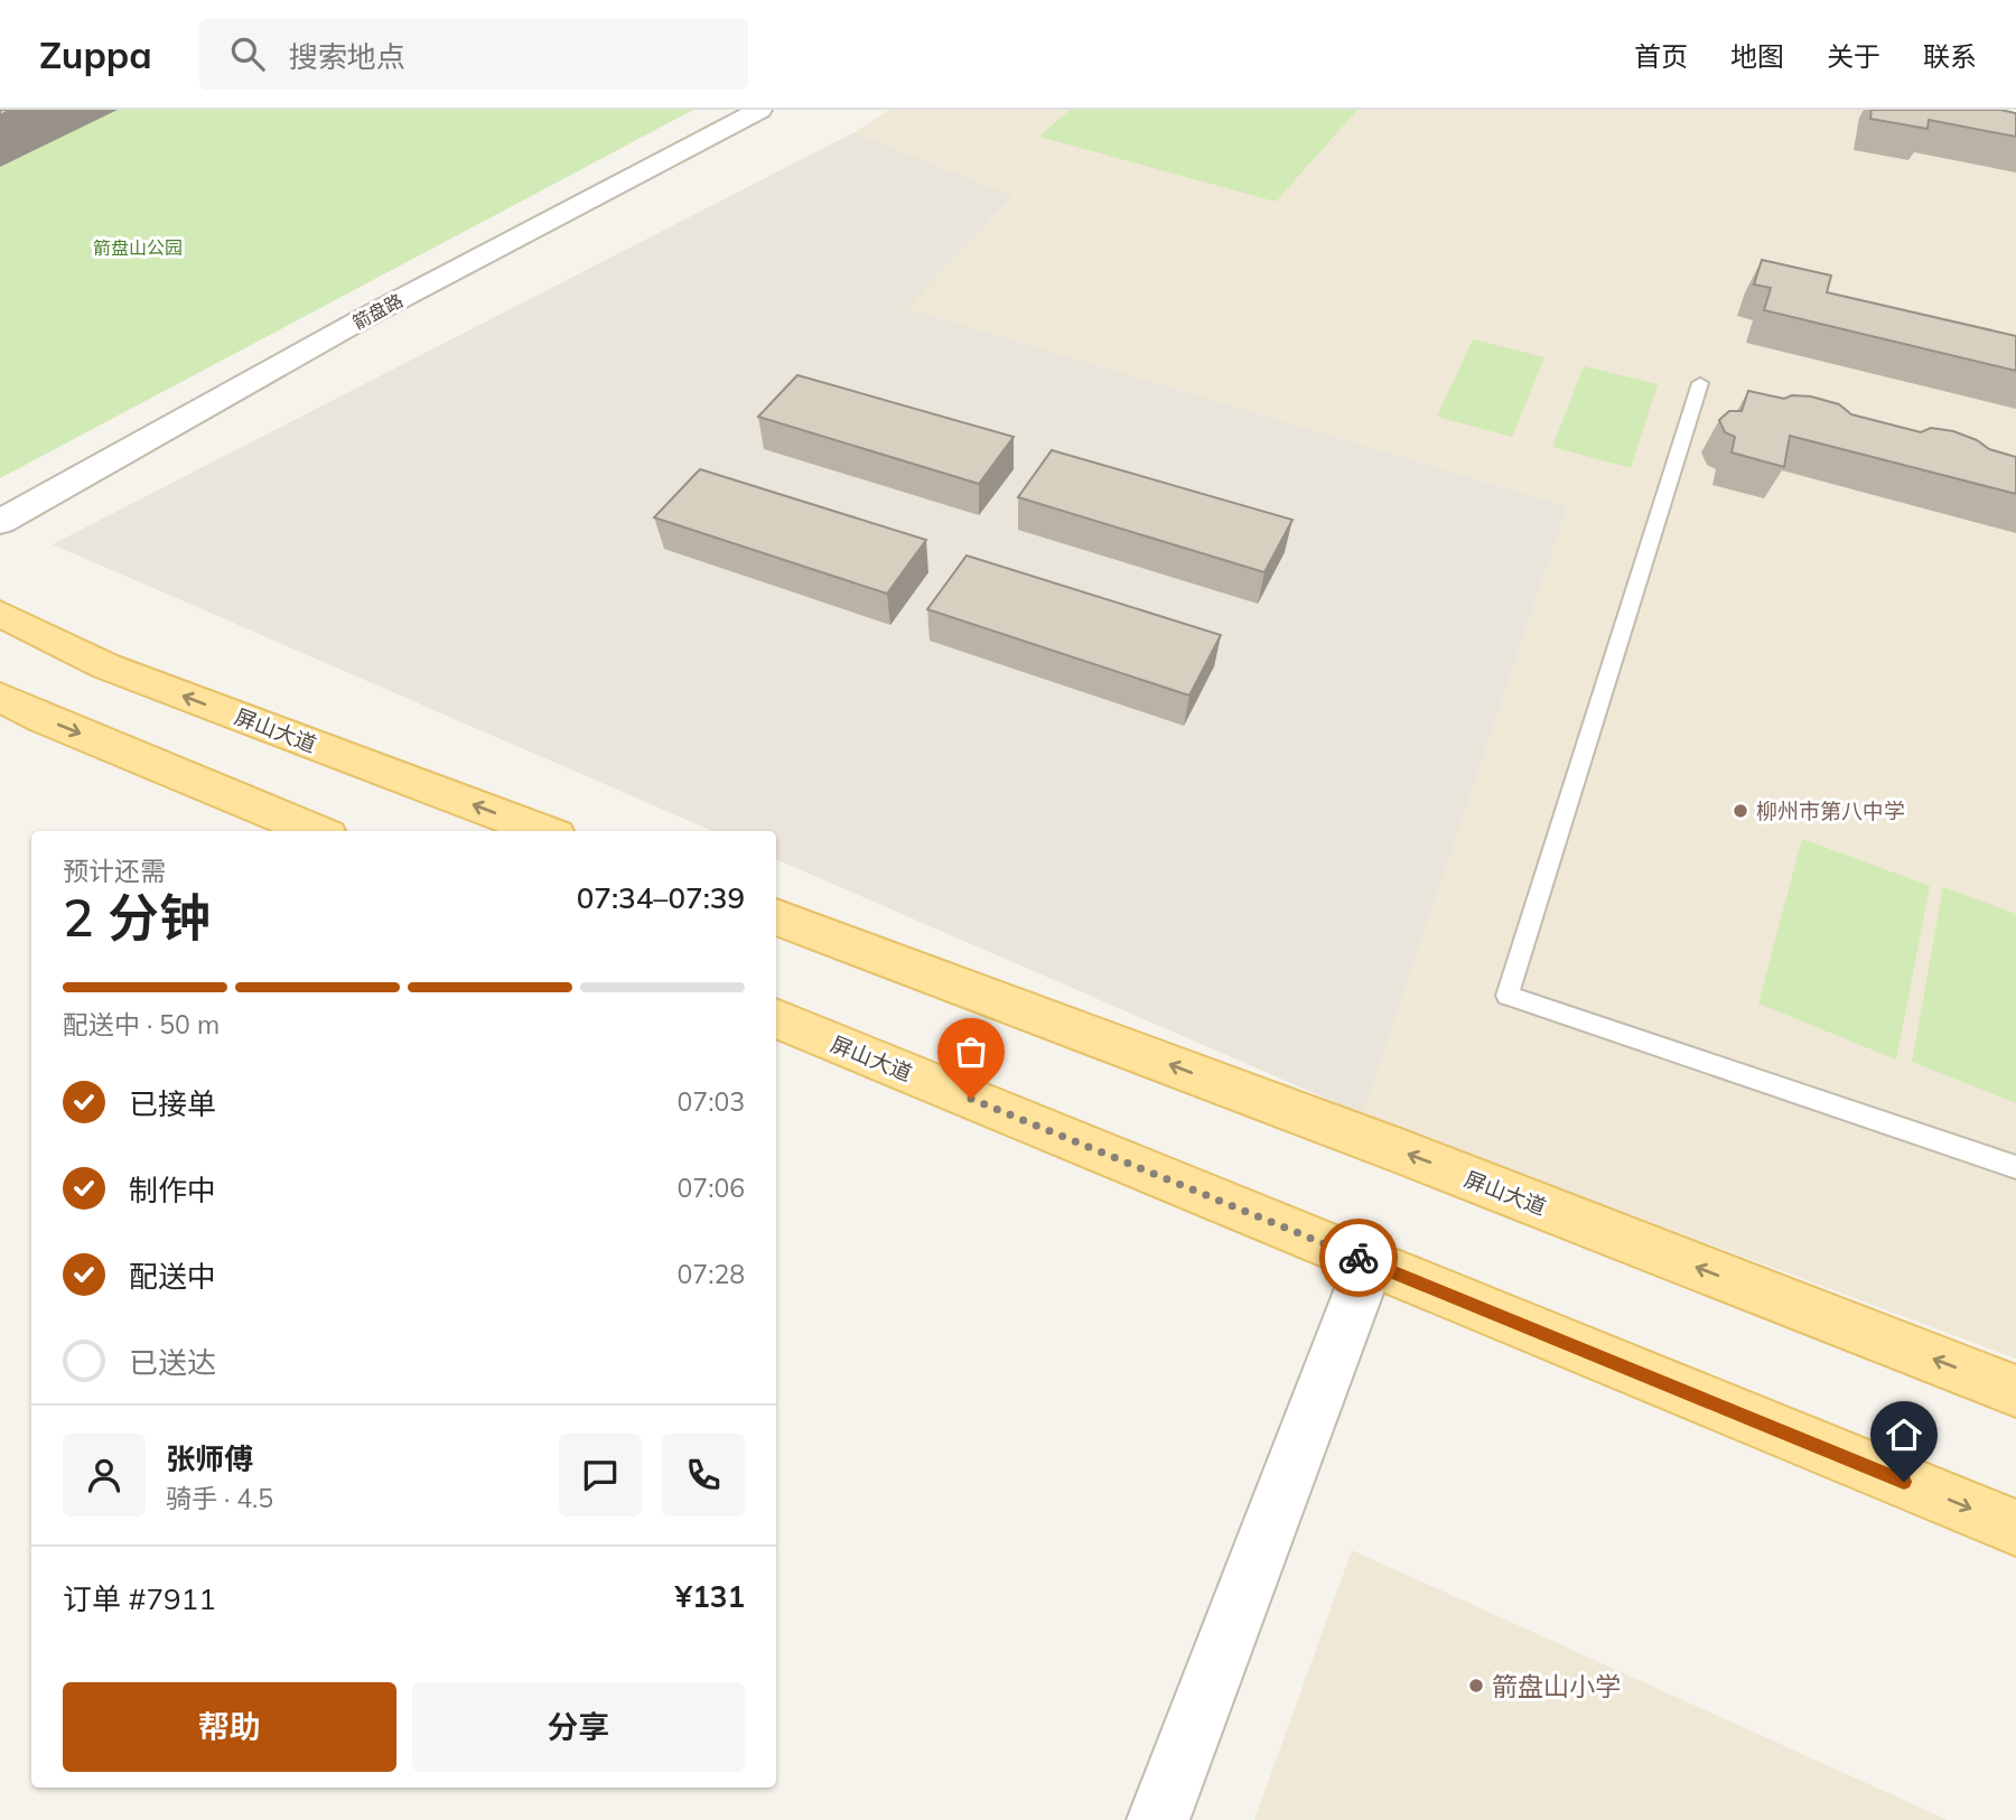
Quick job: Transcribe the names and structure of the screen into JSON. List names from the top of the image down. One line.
{"streets":{"main road":["屏山大道"],"street":["箭盘路"]},"parks":["箭盘山公园"],"places":["柳州市第八中学","箭盘山小学"],"page":{"header":"Zuppa","search":"搜索地点","nav":["首页","地图","关于","联系"],"heading":["2 分钟","预计还需","07:34–07:39"],"panel":["张师傅","骑手 · 4.5","订单 #7911","¥131"],"bar":"配送中 · 50 m","list":[["已接单","07:03"],["制作中","07:06"],["配送中","07:28"],"已送达"],"buttons":["帮助","分享"]}}
